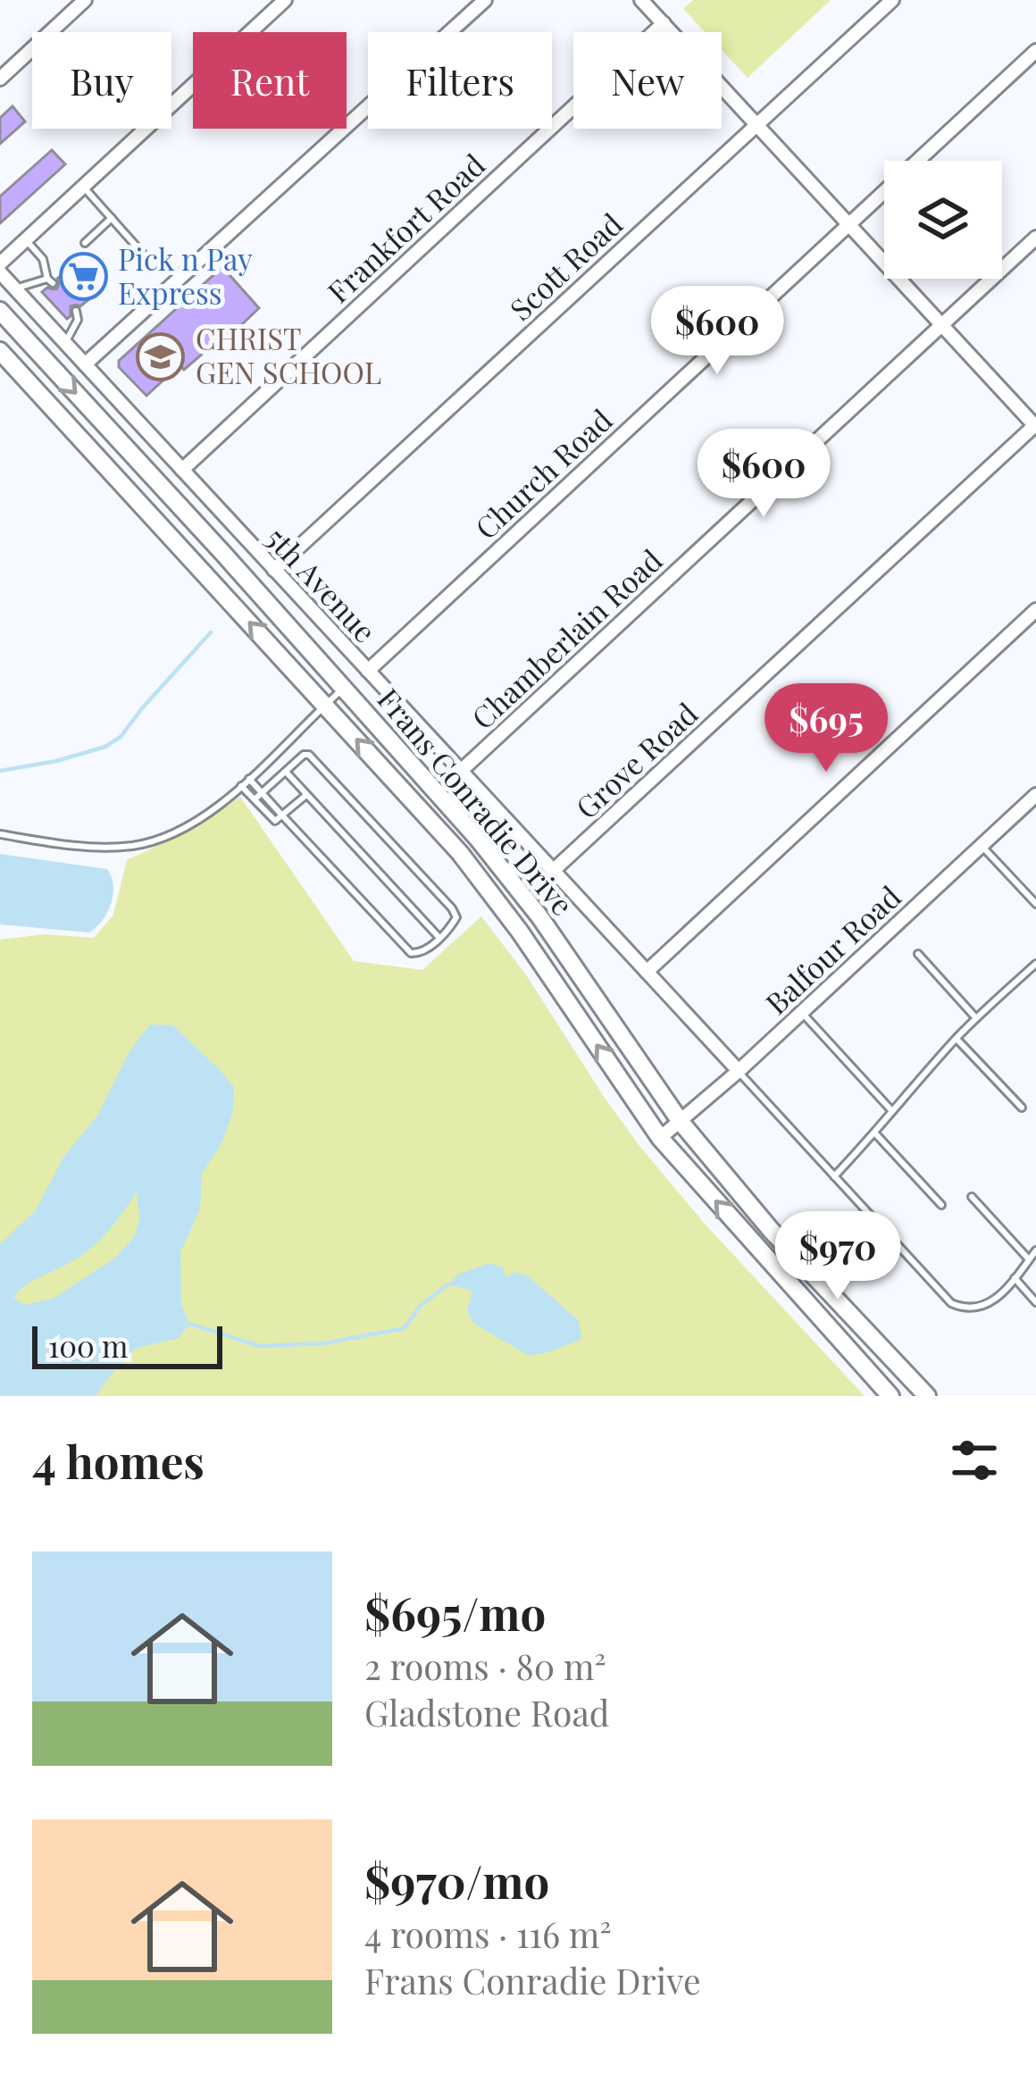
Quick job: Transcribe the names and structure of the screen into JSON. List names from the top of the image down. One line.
{"streets":{"main road":["Frans Conradie Drive"],"street":["Frankfort Road","Scott Road","Church Road","5th Avenue","Chamberlain Road","Grove Road","Balfour Road"]},"crossings":[["Frankfort Road","5th Avenue"],["Scott Road","5th Avenue"],["Church Road","5th Avenue"],["5th Avenue","Chamberlain Road"],["5th Avenue","Grove Road"],["5th Avenue","Balfour Road"],["Frans Conradie Drive","Balfour Road"]],"places":{"supermarket":["Pick n Pay Express"],"school or university":["CHRIST GEN SCHOOL"]},"scale_bar":"100 m","page":{"chip":["Buy","Rent","Filters","New"],"price":["$600","$600","$695","$970"],"scale":"100 m","heading":"4 homes","list":[{"name":"$695/mo","note":"2 rooms · 80 m² · Gladstone Road"},{"name":"$970/mo","note":"4 rooms · 116 m² · Frans Conradie Drive"}]}}
